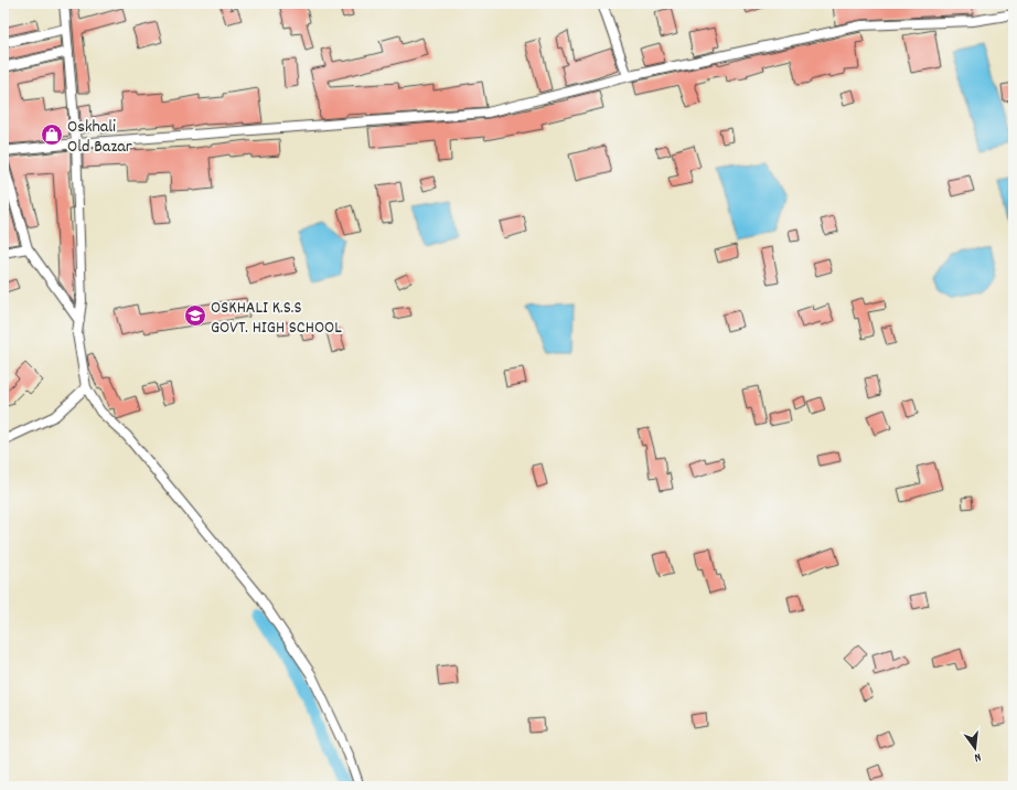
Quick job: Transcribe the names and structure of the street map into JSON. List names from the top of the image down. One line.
{"places":{"shop":["Oskhali Old Bazar"],"school or university":["OSKHALI K.S.S GOVT. HIGH SCHOOL"]},"north":"bottom"}
